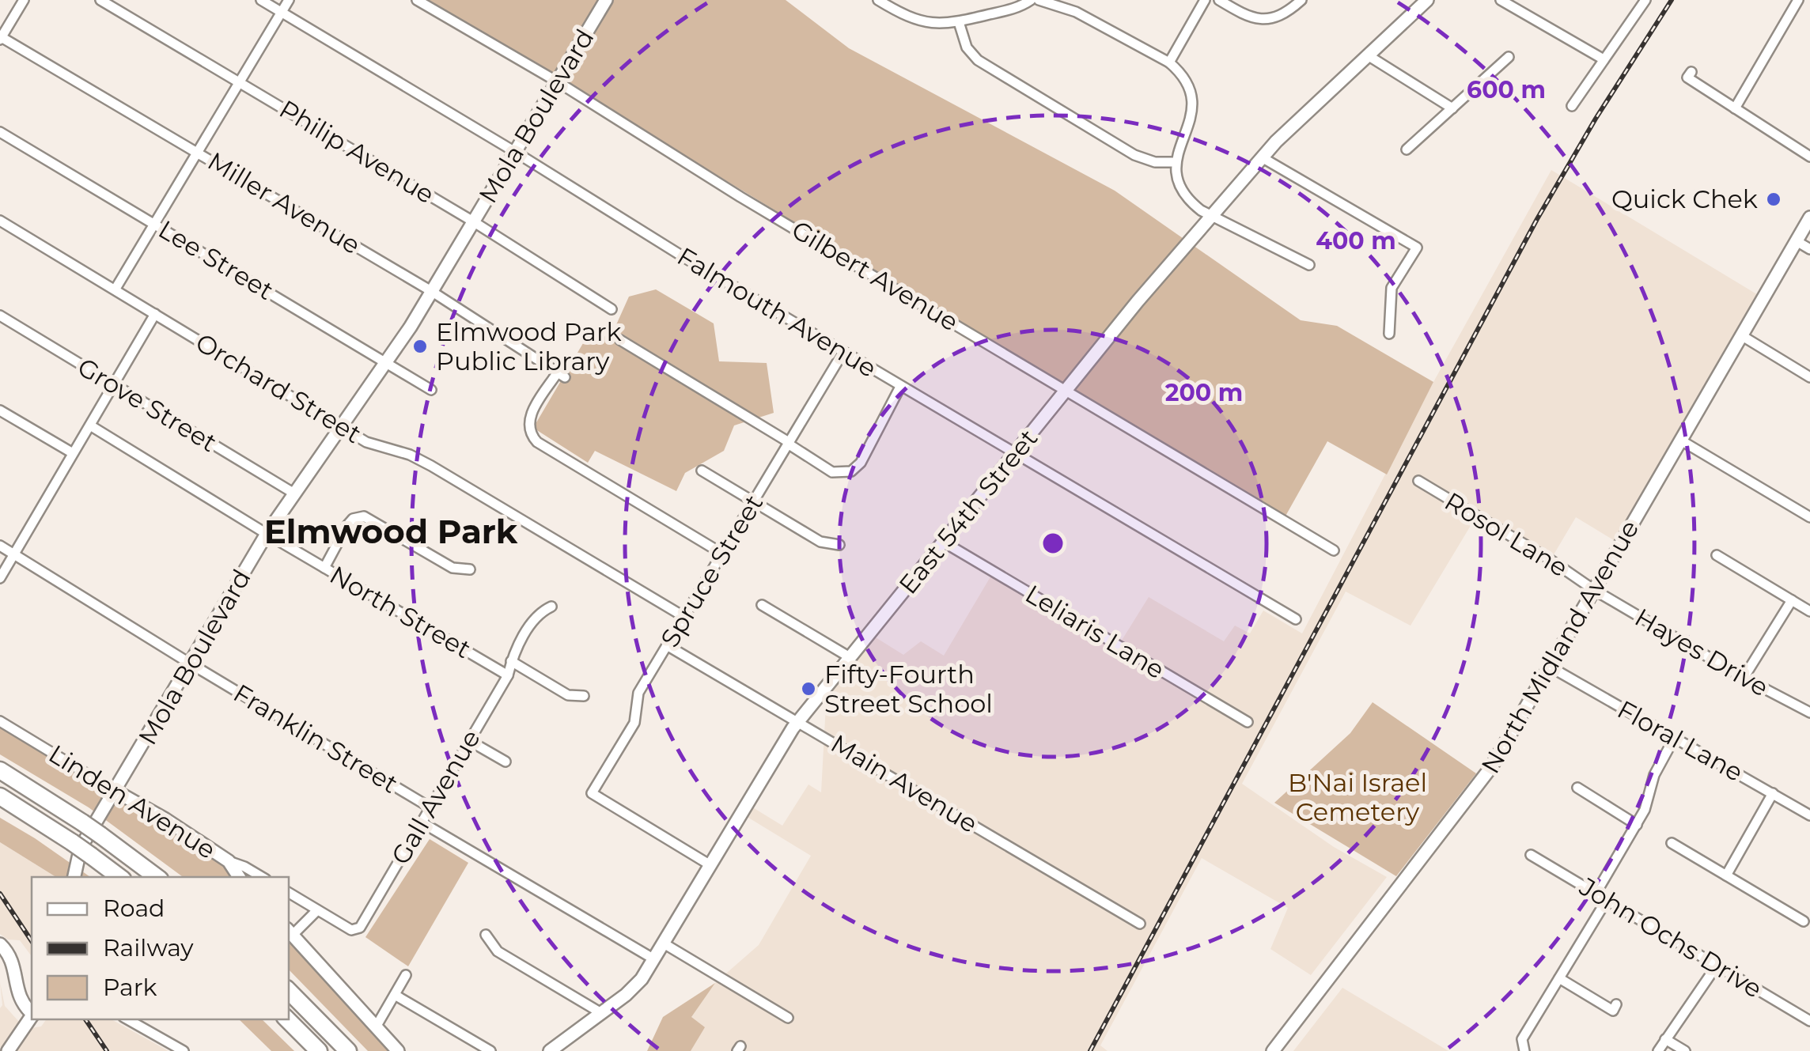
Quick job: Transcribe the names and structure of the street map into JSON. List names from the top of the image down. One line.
{"streets":{"street":["Mola Boulevard","Philip Avenue","Miller Avenue","Lee Street","Gilbert Avenue","Falmouth Avenue","Orchard Street","Grove Street","East 54th Street","Rosol Lane","Spruce Street","North Street","Leliaris Lane","North Midland Avenue","Hayes Drive","Franklin Street","Floral Lane","Main Avenue","Gall Avenue","Linden Avenue","John Ochs Drive"]},"crossings":[["Mola Boulevard","Philip Avenue"],["Mola Boulevard","Miller Avenue"],["Mola Boulevard","Lee Street"],["Mola Boulevard","Gilbert Avenue"],["Mola Boulevard","Falmouth Avenue"],["Mola Boulevard","Orchard Street"],["Mola Boulevard","Grove Street"],["Mola Boulevard","North Street"],["Mola Boulevard","Franklin Street"],["Mola Boulevard","Linden Avenue"],["Miller Avenue","Spruce Street"],["Gilbert Avenue","East 54th Street"],["Falmouth Avenue","East 54th Street"],["Falmouth Avenue","Spruce Street"],["Orchard Street","Spruce Street"],["East 54th Street","Spruce Street"],["East 54th Street","Leliaris Lane"],["East 54th Street","Main Avenue"],["Rosol Lane","North Midland Avenue"],["Rosol Lane","Hayes Drive"],["Spruce Street","Main Avenue"],["North Street","Gall Avenue"],["North Midland Avenue","Hayes Drive"],["North Midland Avenue","Floral Lane"],["Franklin Street","Gall Avenue"]],"districts":["Elmwood Park"],"parks":["B'Nai Israel Cemetery"],"places":["Quick Chek","Elmwood Park Public Library","Fifty-Fourth Street School"],"legend":["Road","Railway","Park"],"rings":["600 m","400 m","200 m"]}
